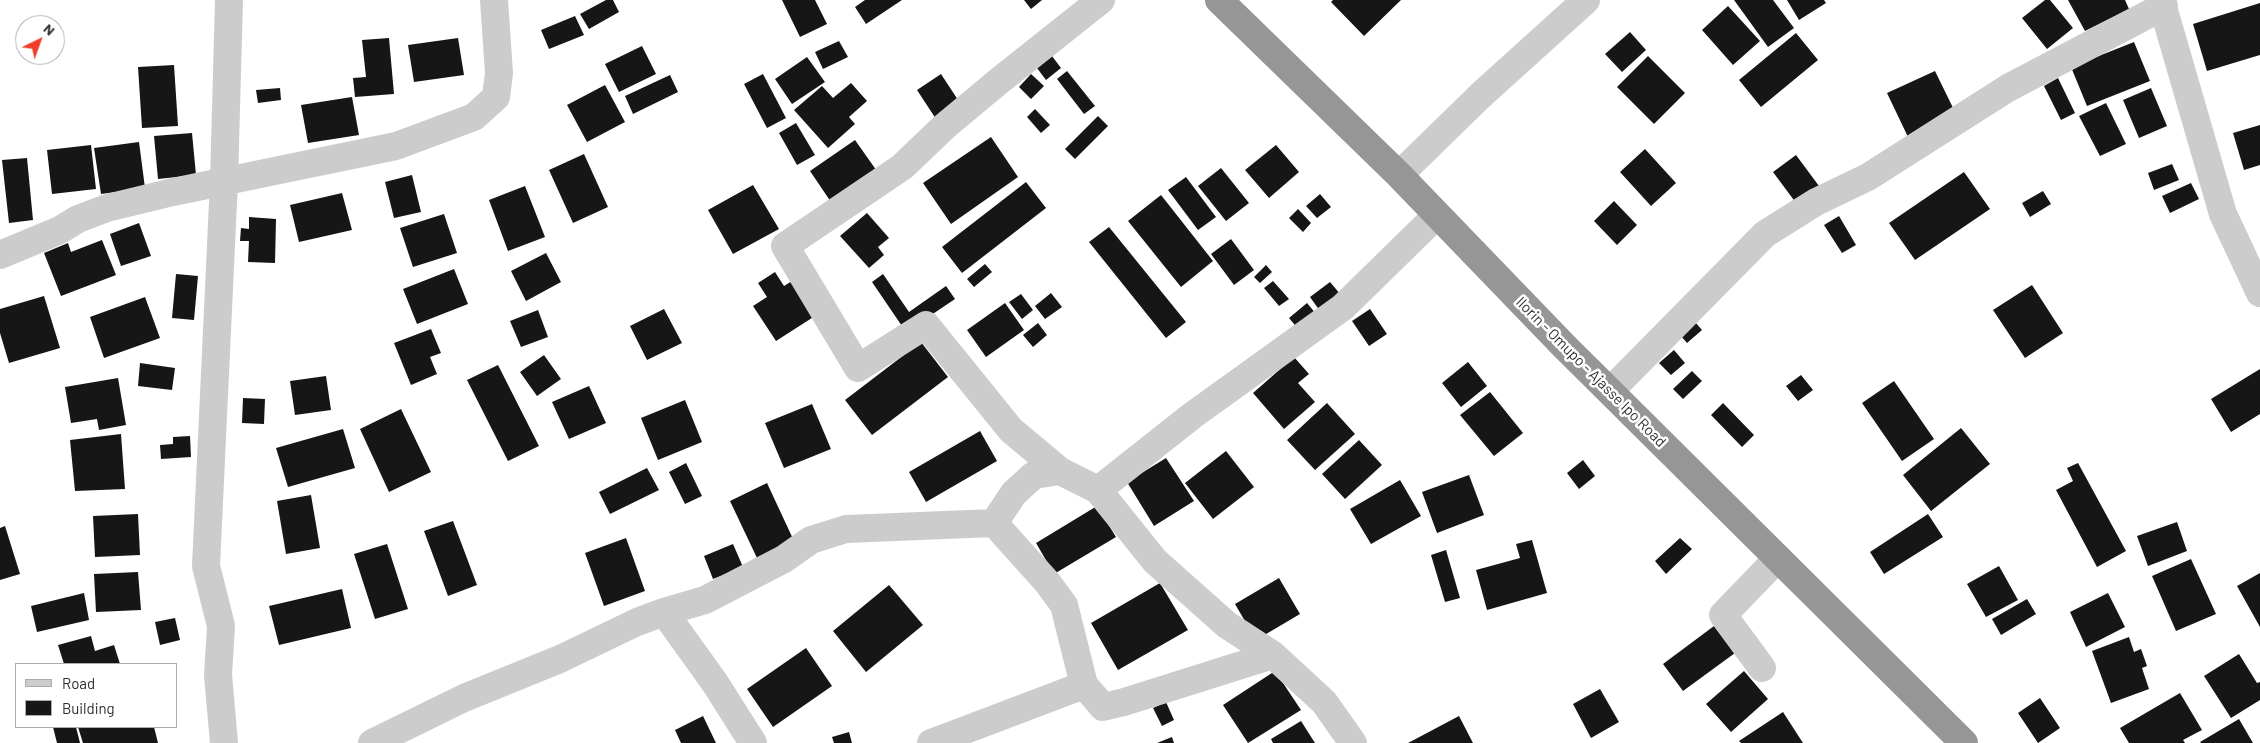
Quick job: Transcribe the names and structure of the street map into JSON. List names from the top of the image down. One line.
{"streets":{"highway":["Ilorin - Omupo - Ajasse Ipo Road"]},"legend":["Road","Building"],"north":"top right"}
